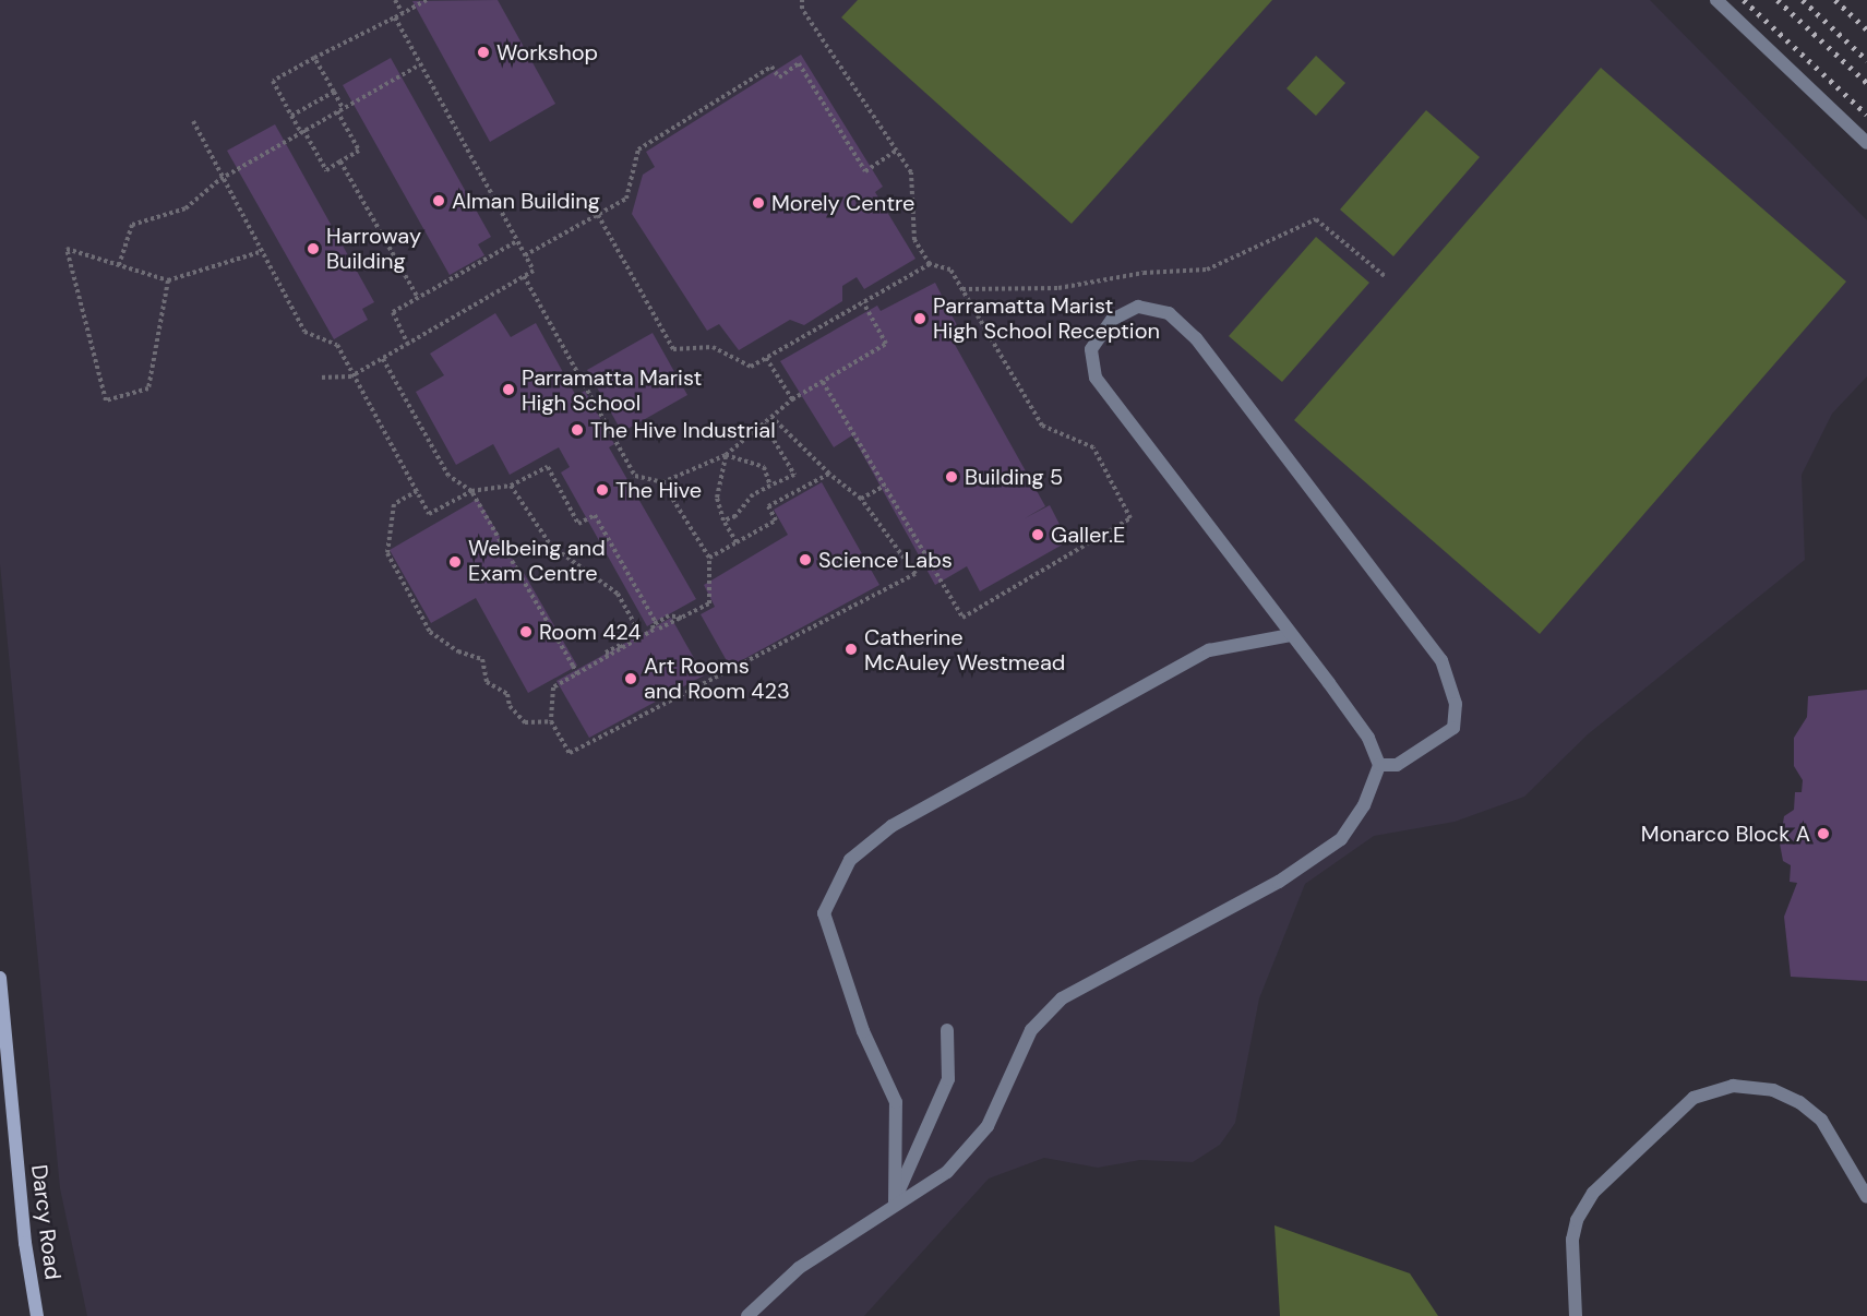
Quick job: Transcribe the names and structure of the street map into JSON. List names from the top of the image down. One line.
{"streets":{"street":["Darcy Road"]},"places":["Workshop","Alman Building","Morely Centre","Harroway Building","Parramatta Marist High School Reception","Parramatta Marist High School","The Hive Industrial","Building 5","The Hive","Galler.E","Science Labs","Welbeing and Exam Centre","Room 424","Catherine McAuley Westmead","Art Rooms and Room 423","Monarco Block A"]}
